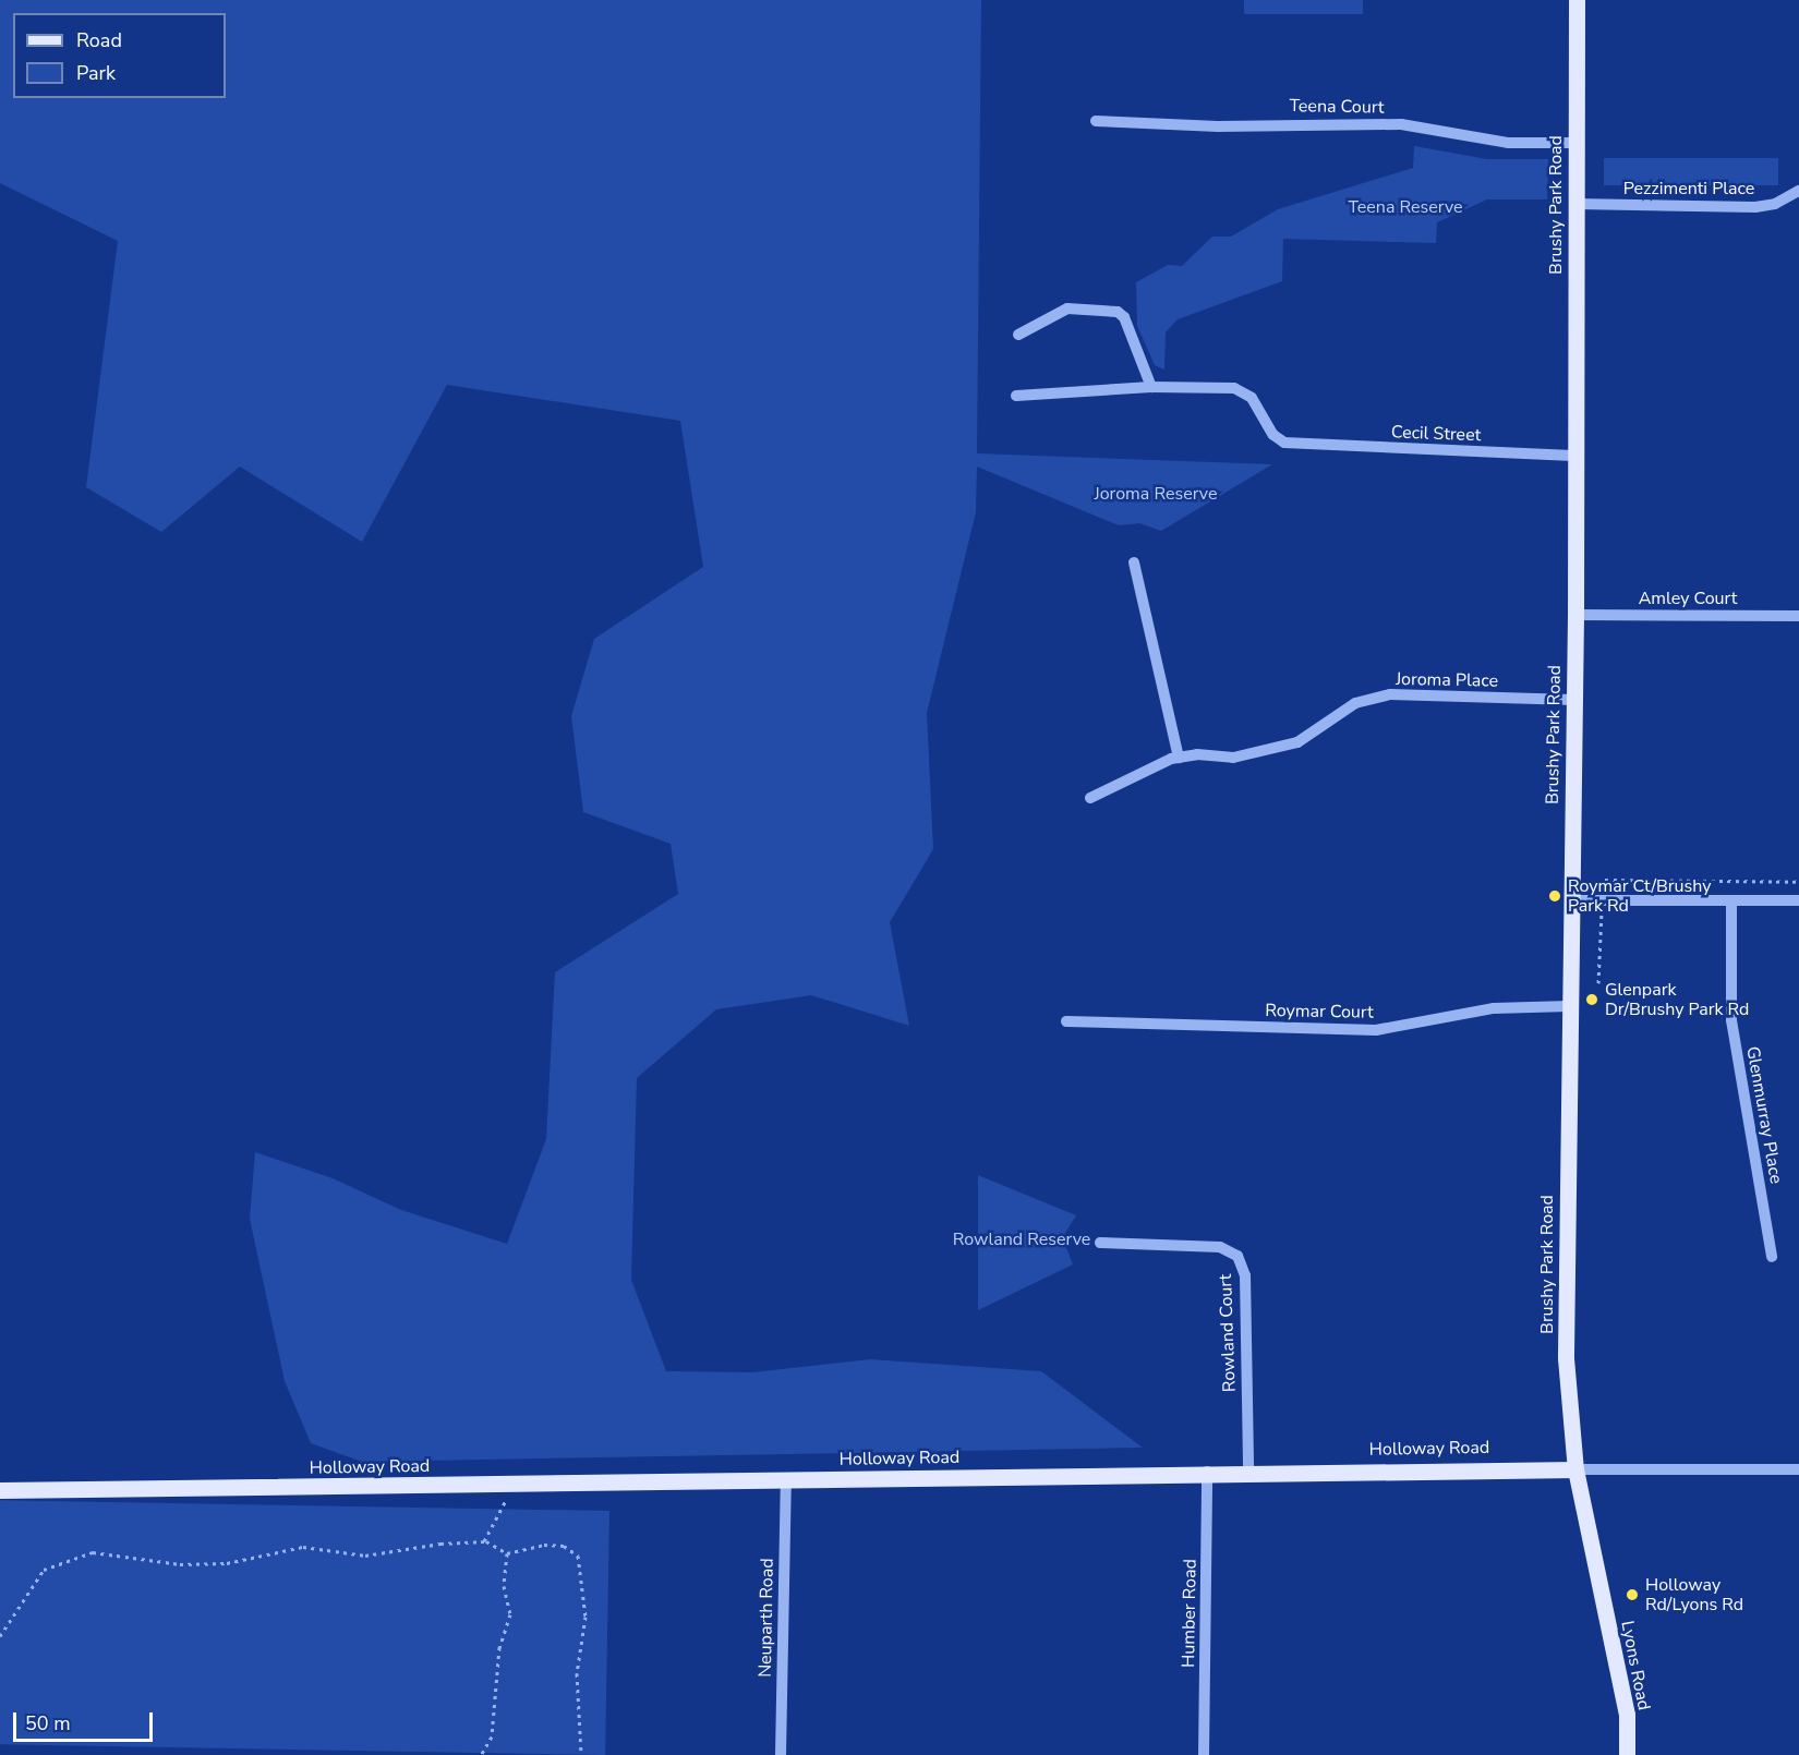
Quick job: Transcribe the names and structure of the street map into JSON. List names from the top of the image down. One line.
{"streets":{"main road":["Brushy Park Road","Holloway Road","Lyons Road"],"street":["Teena Court","Pezzimenti Place","Cecil Street","Amley Court","Joroma Place","Roymar Court","Glenmurray Place","Rowland Court","Humber Road","Neuparth Road"]},"crossings":[["Teena Court","Brushy Park Road"],["Pezzimenti Place","Brushy Park Road"],["Brushy Park Road","Cecil Street"],["Brushy Park Road","Amley Court"],["Brushy Park Road","Joroma Place"],["Brushy Park Road","Roymar Court"],["Brushy Park Road","Holloway Road"],["Brushy Park Road","Lyons Road"],["Rowland Court","Holloway Road"],["Holloway Road","Humber Road"],["Holloway Road","Neuparth Road"],["Holloway Road","Lyons Road"]],"parks":["Teena Reserve","Joroma Reserve","Rowland Reserve"],"places":["Roymar Ct/Brushy Park Rd","Glenpark Dr/Brushy Park Rd","Holloway Rd/Lyons Rd"],"legend":["Road","Park"],"scale_bar":"50 m"}
